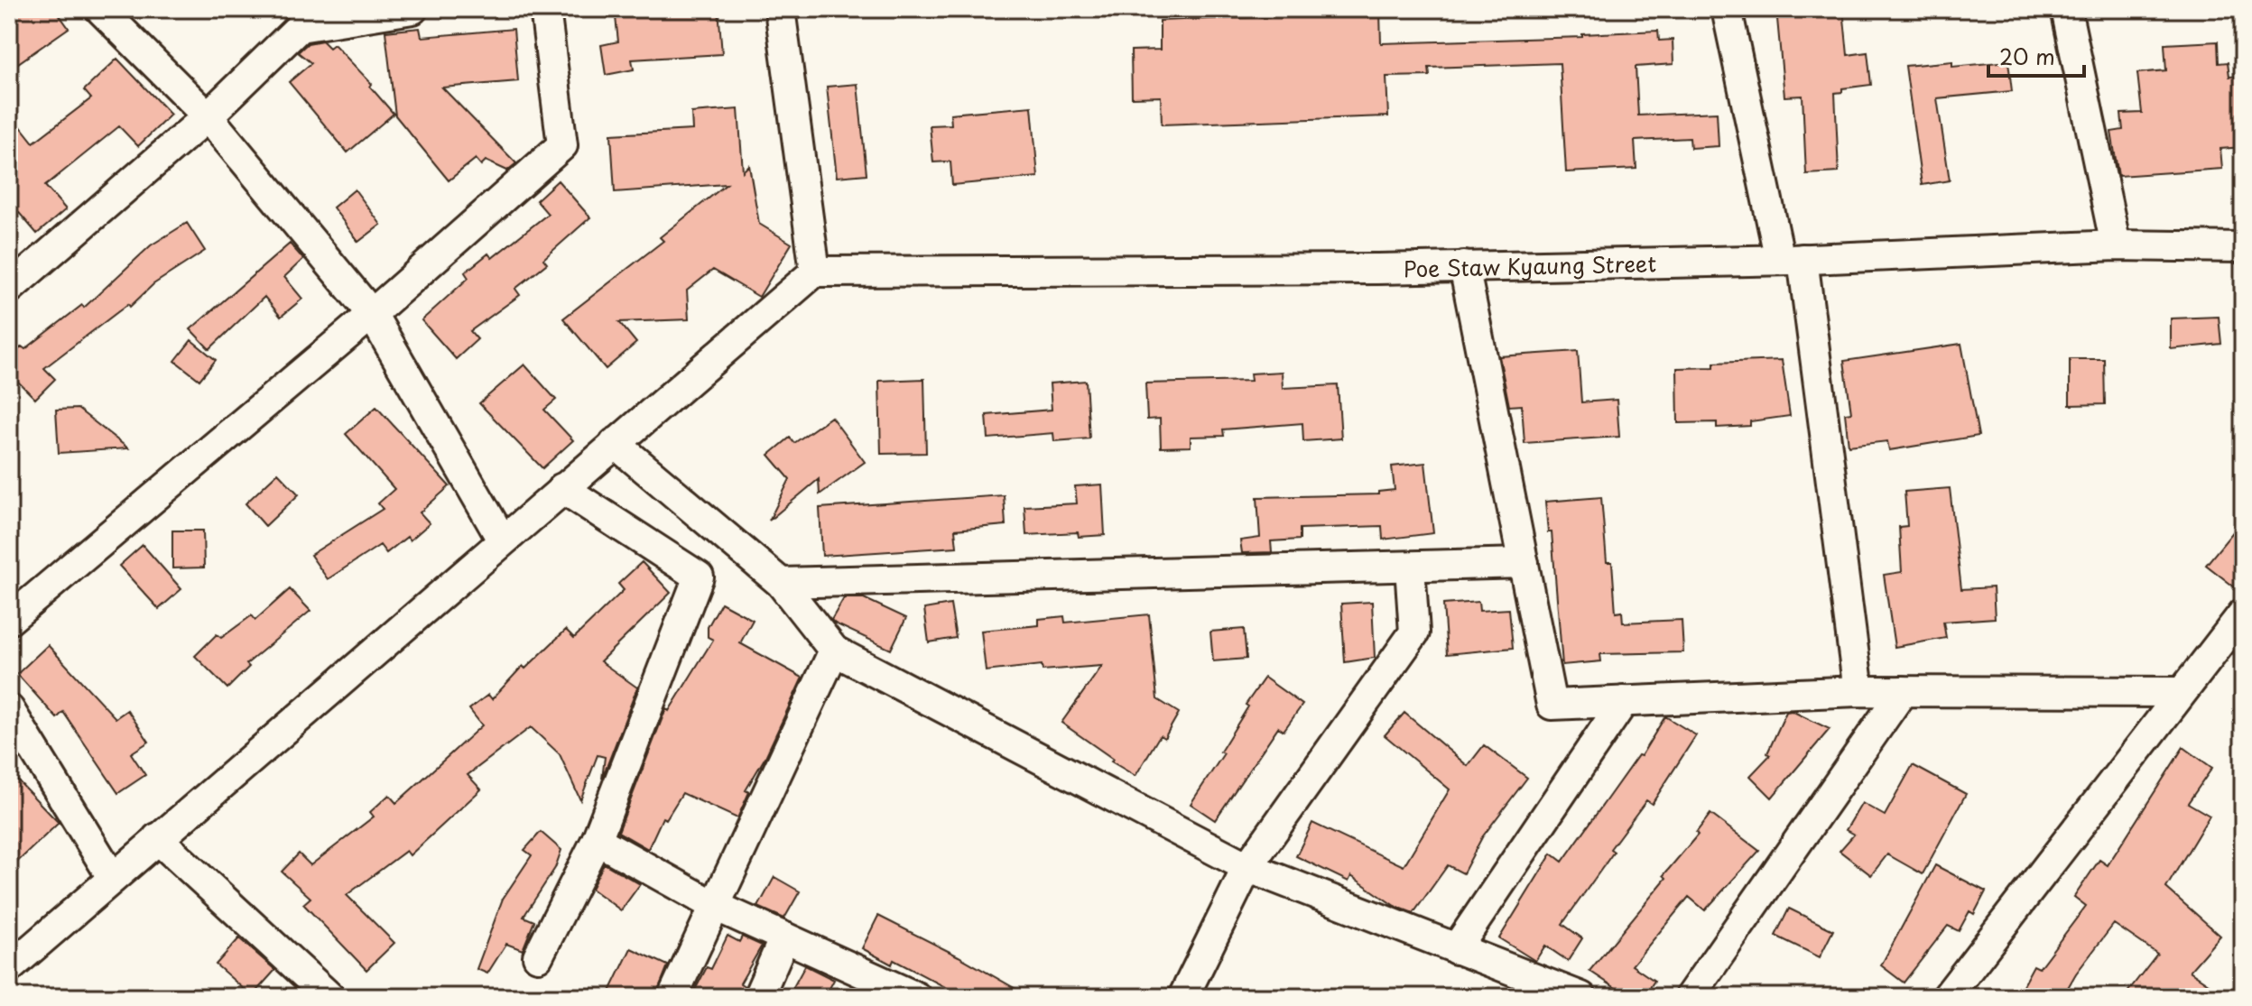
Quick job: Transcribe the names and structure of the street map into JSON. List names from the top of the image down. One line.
{"streets":{"street":["Poe Staw Kyaung Street"]},"scale_bar":"20 m"}
